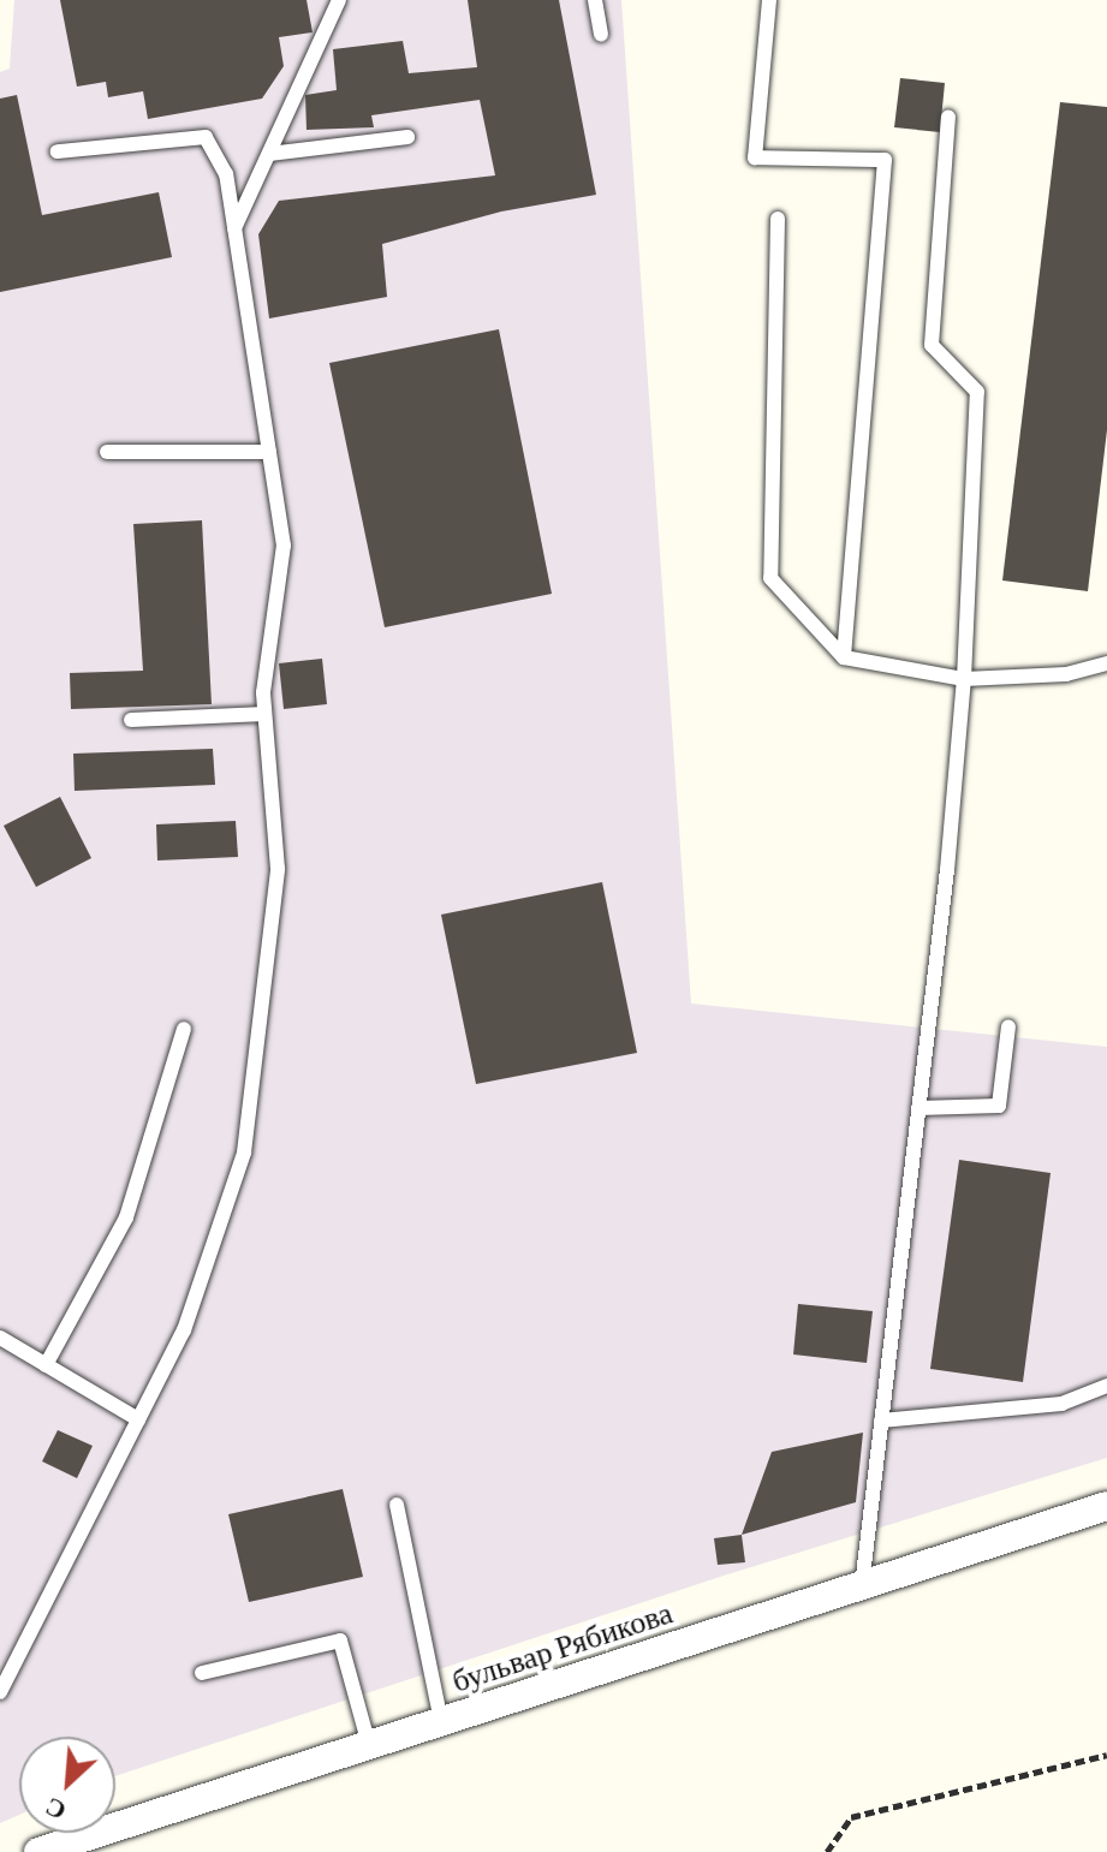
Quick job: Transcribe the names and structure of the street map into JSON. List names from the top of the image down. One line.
{"streets":{"street":["бульвар Рябикова"]},"north":"bottom left"}
